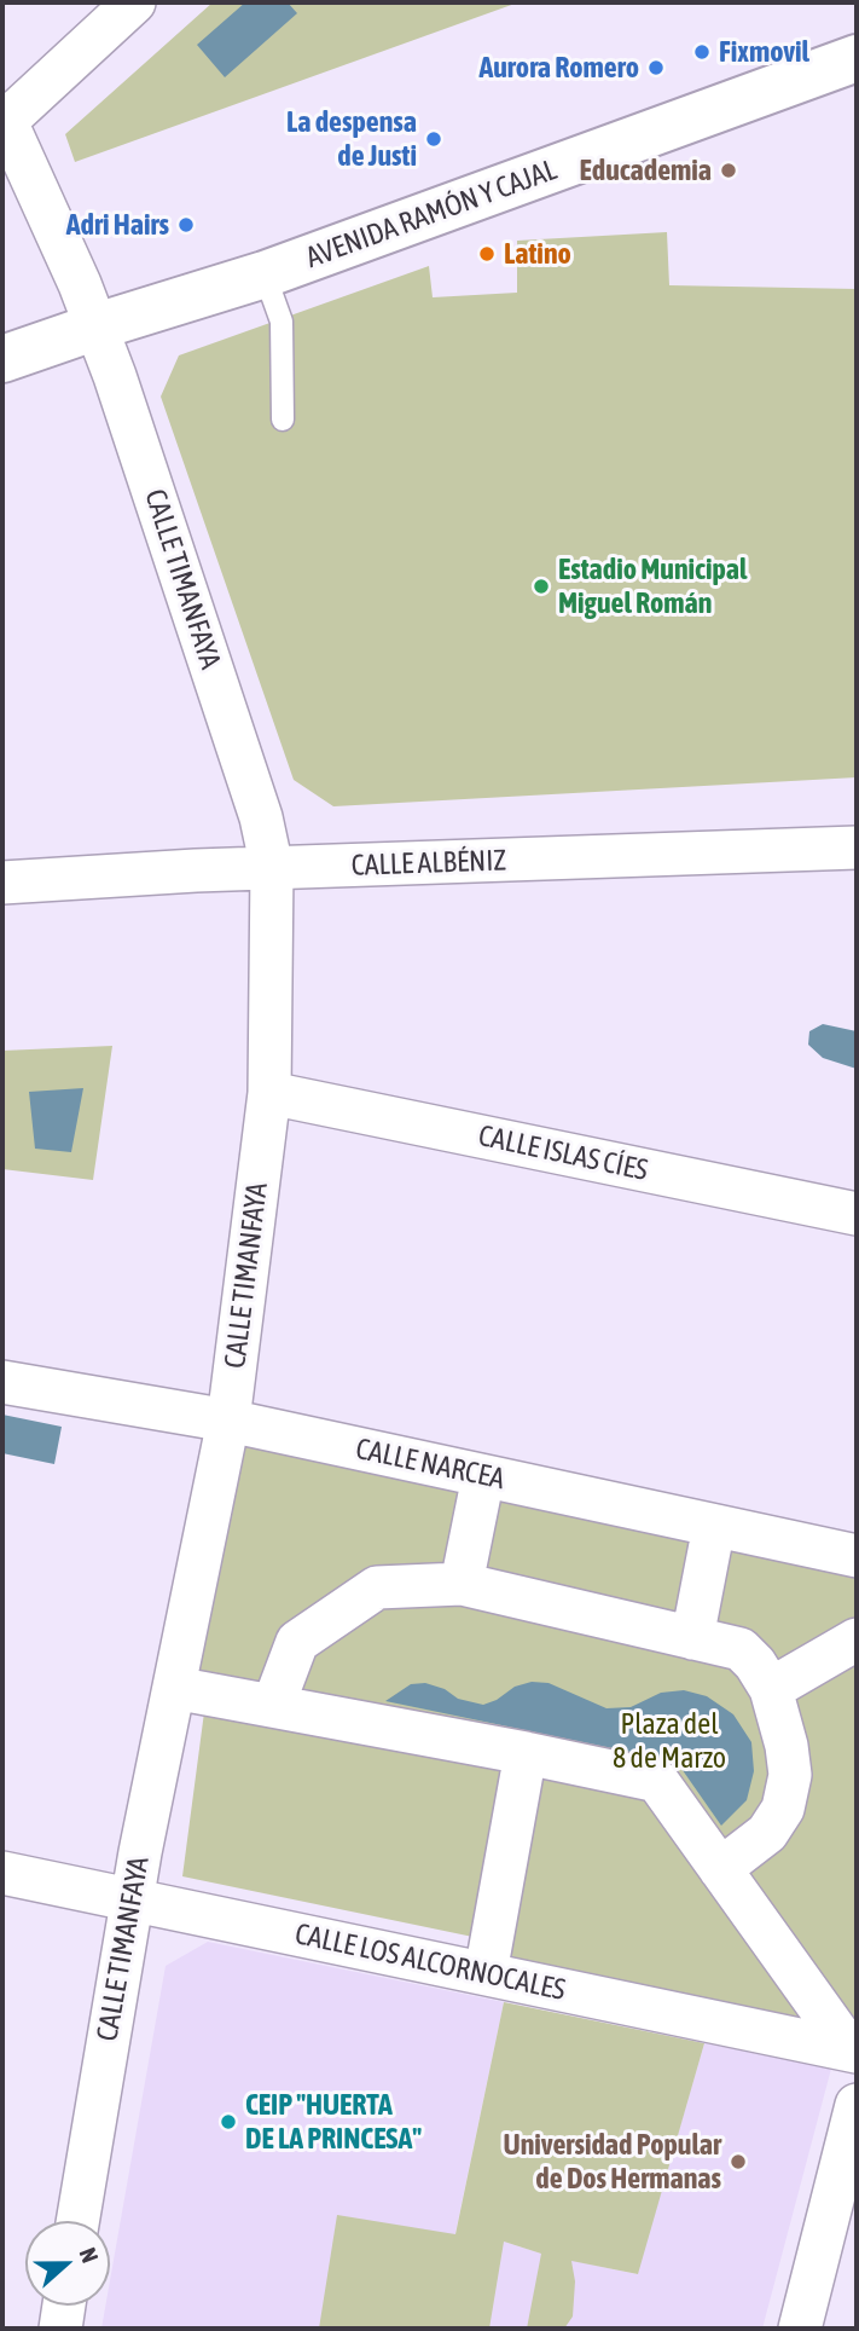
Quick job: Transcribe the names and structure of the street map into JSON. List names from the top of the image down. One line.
{"streets":{"street":["AVENIDA RAMÓN Y CAJAL","CALLE TIMANFAYA","CALLE ALBÉNIZ","CALLE ISLAS CÍES","CALLE NARCEA","CALLE LOS ALCORNOCALES"]},"crossings":[["AVENIDA RAMÓN Y CAJAL","CALLE TIMANFAYA"],["CALLE TIMANFAYA","CALLE ALBÉNIZ"],["CALLE TIMANFAYA","CALLE ISLAS CÍES"],["CALLE TIMANFAYA","CALLE NARCEA"],["CALLE TIMANFAYA","CALLE LOS ALCORNOCALES"]],"parks":["Plaza del 8 de Marzo"],"places":["Fixmovil","Aurora Romero","La despensa de Justi","Educademia","Adri Hairs","Latino","Estadio Municipal Miguel Román","CEIP \"HUERTA DE LA PRINCESA\"","Universidad Popular de Dos Hermanas"],"north":"right"}
